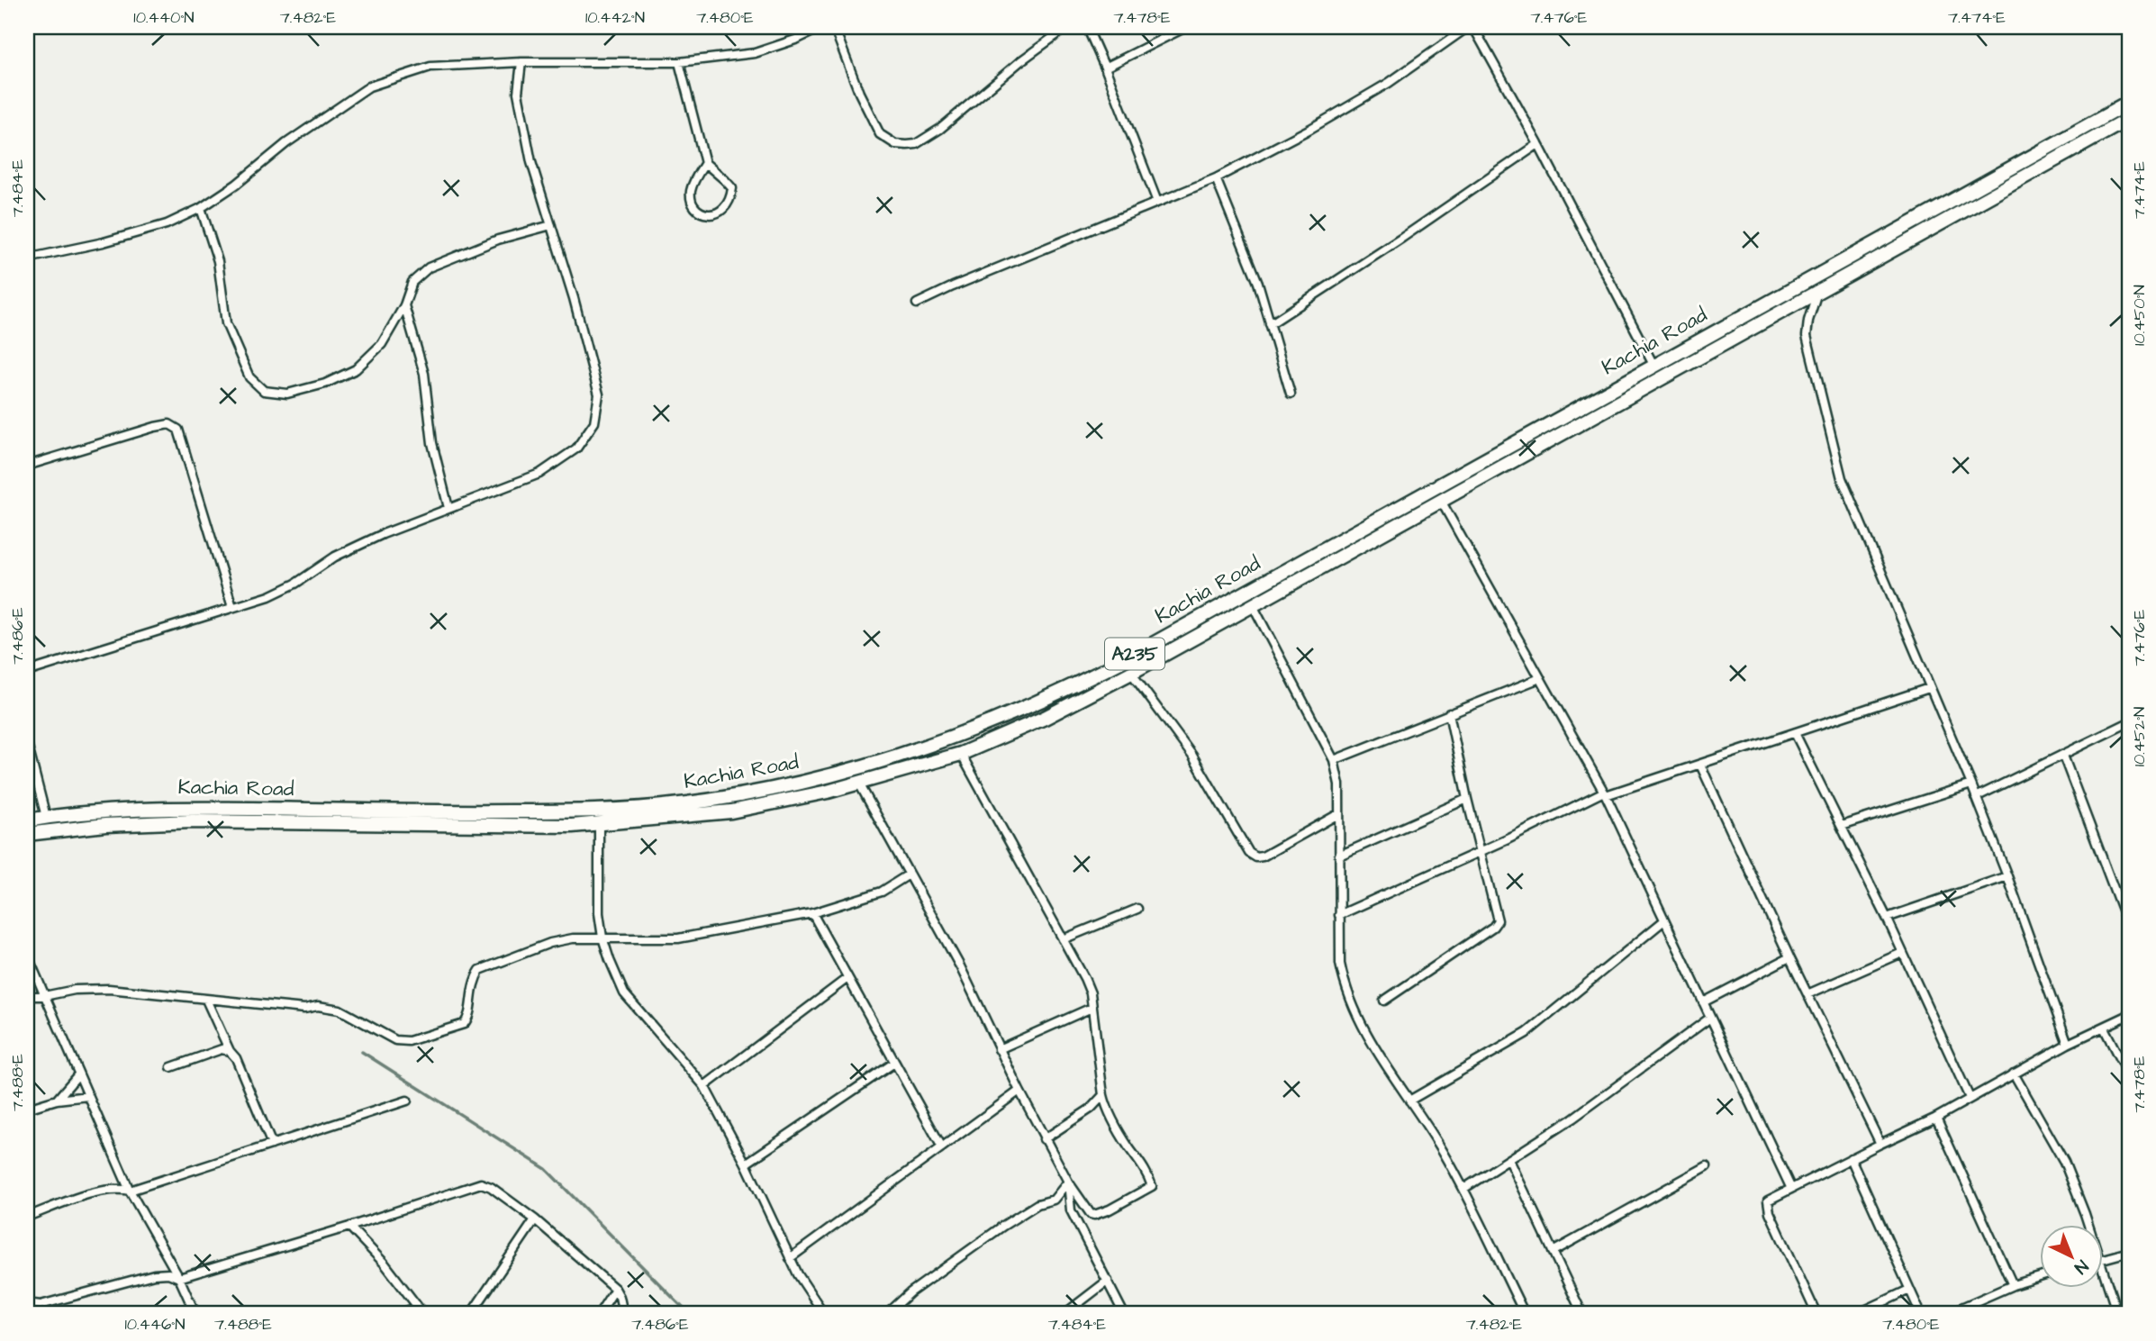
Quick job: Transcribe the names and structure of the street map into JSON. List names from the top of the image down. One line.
{"streets":{"highway":["Kachia Road","A235"]},"north":"bottom right","coordinates":["10.440°N","7.482°E","10.442°N","7.480°E","7.478°E","7.476°E","7.474°E","7.484°E","10.450°N","7.486°E","10.452°N","7.488°E","10.446°N"]}
